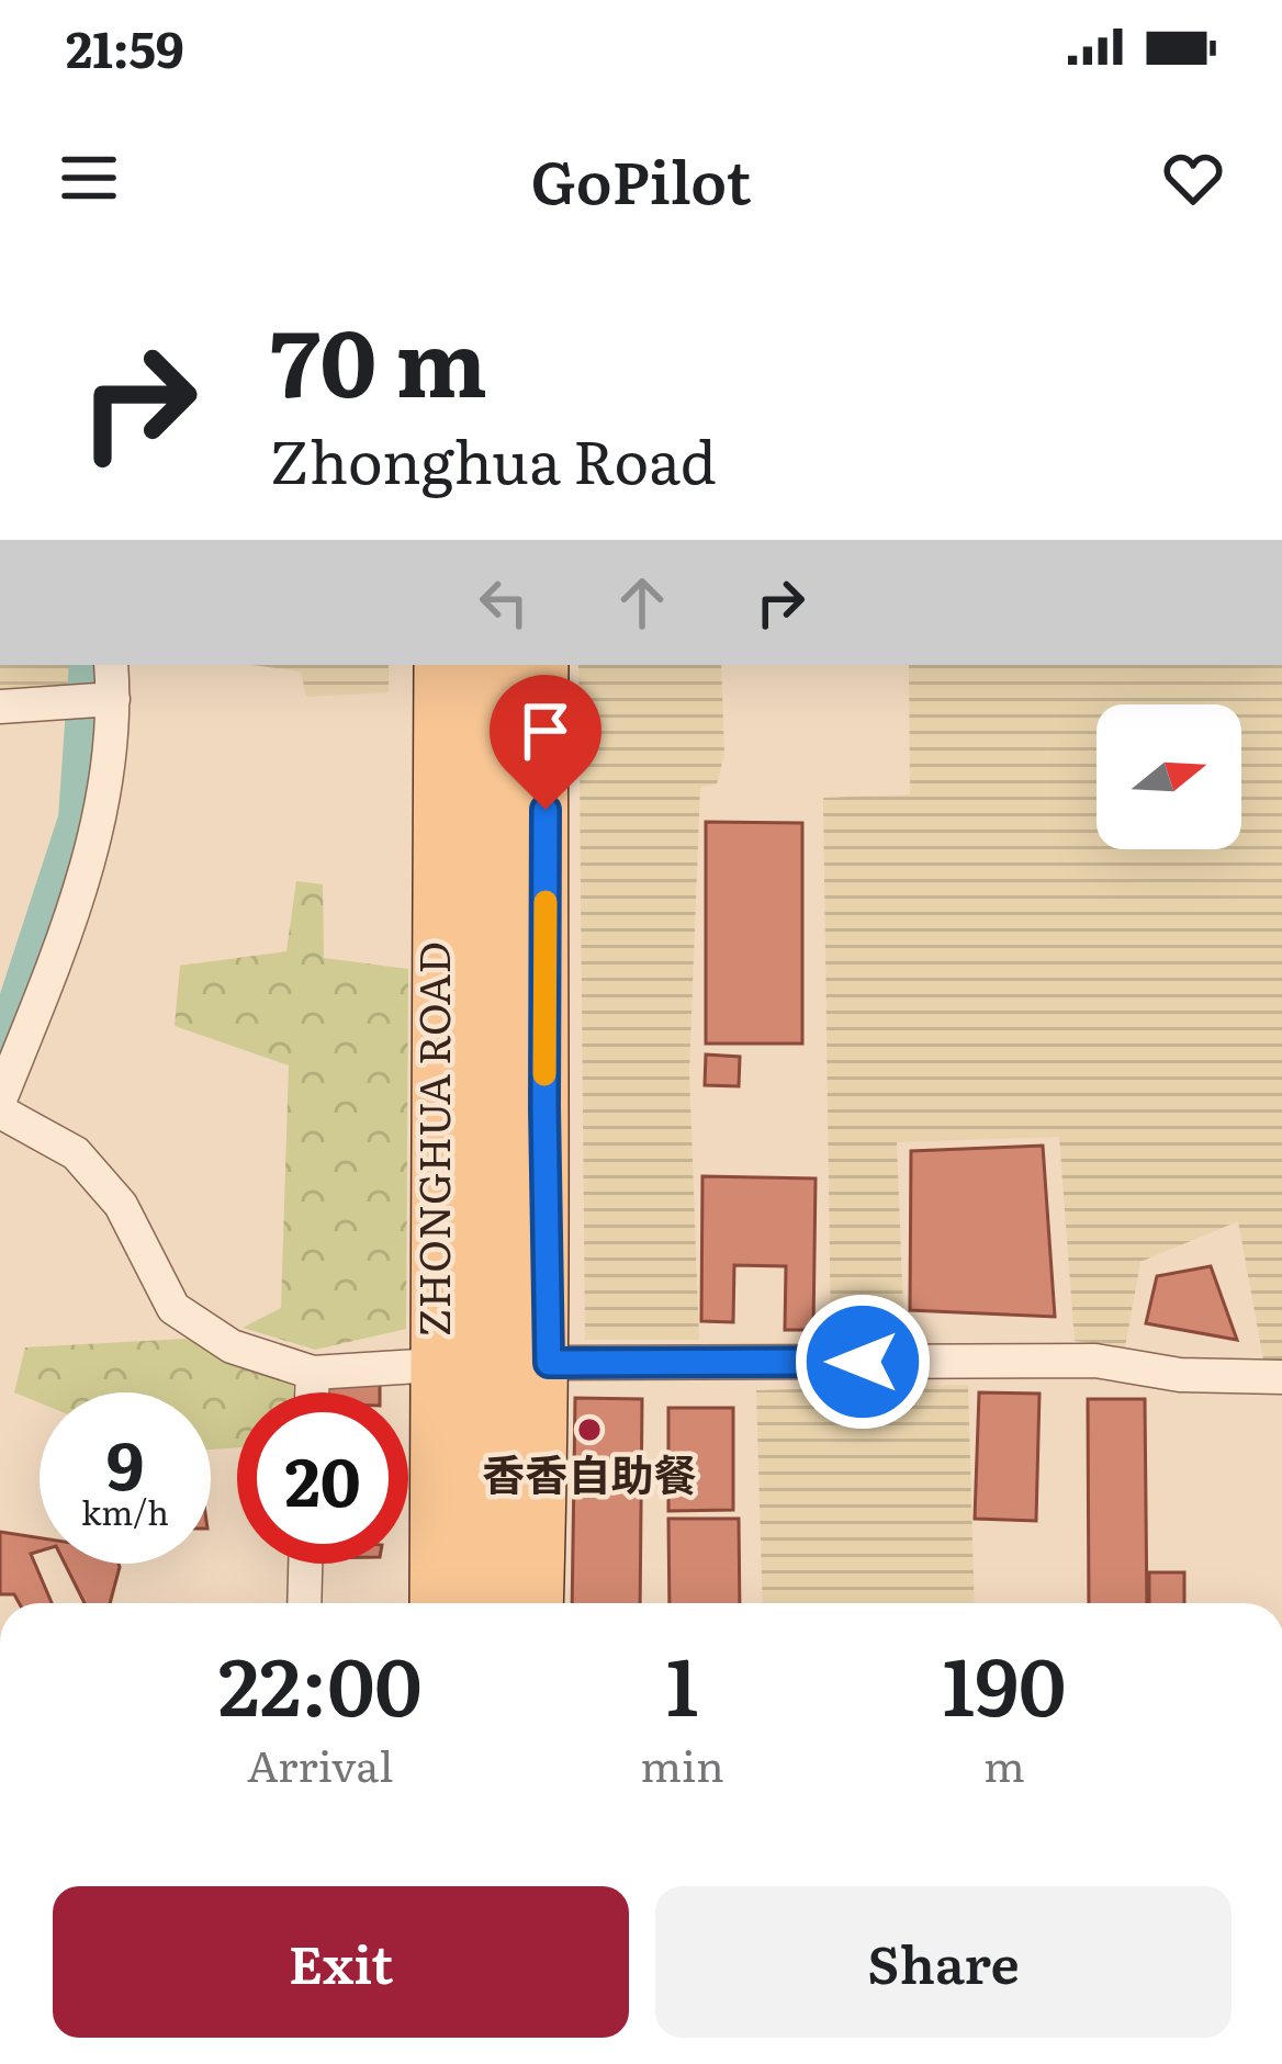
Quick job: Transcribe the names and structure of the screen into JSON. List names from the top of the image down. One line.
{"streets":{"main road":["ZHONGHUA ROAD"]},"places":["香香自助餐"],"north":"right","page":{"status":"21:59","header":"GoPilot","turn":["70 m","Zhonghua Road"],"speed":"9 km/h","limit":"20","eta":["22:00","Arrival","1","min","190","m"],"buttons":["Exit","Share"]}}
